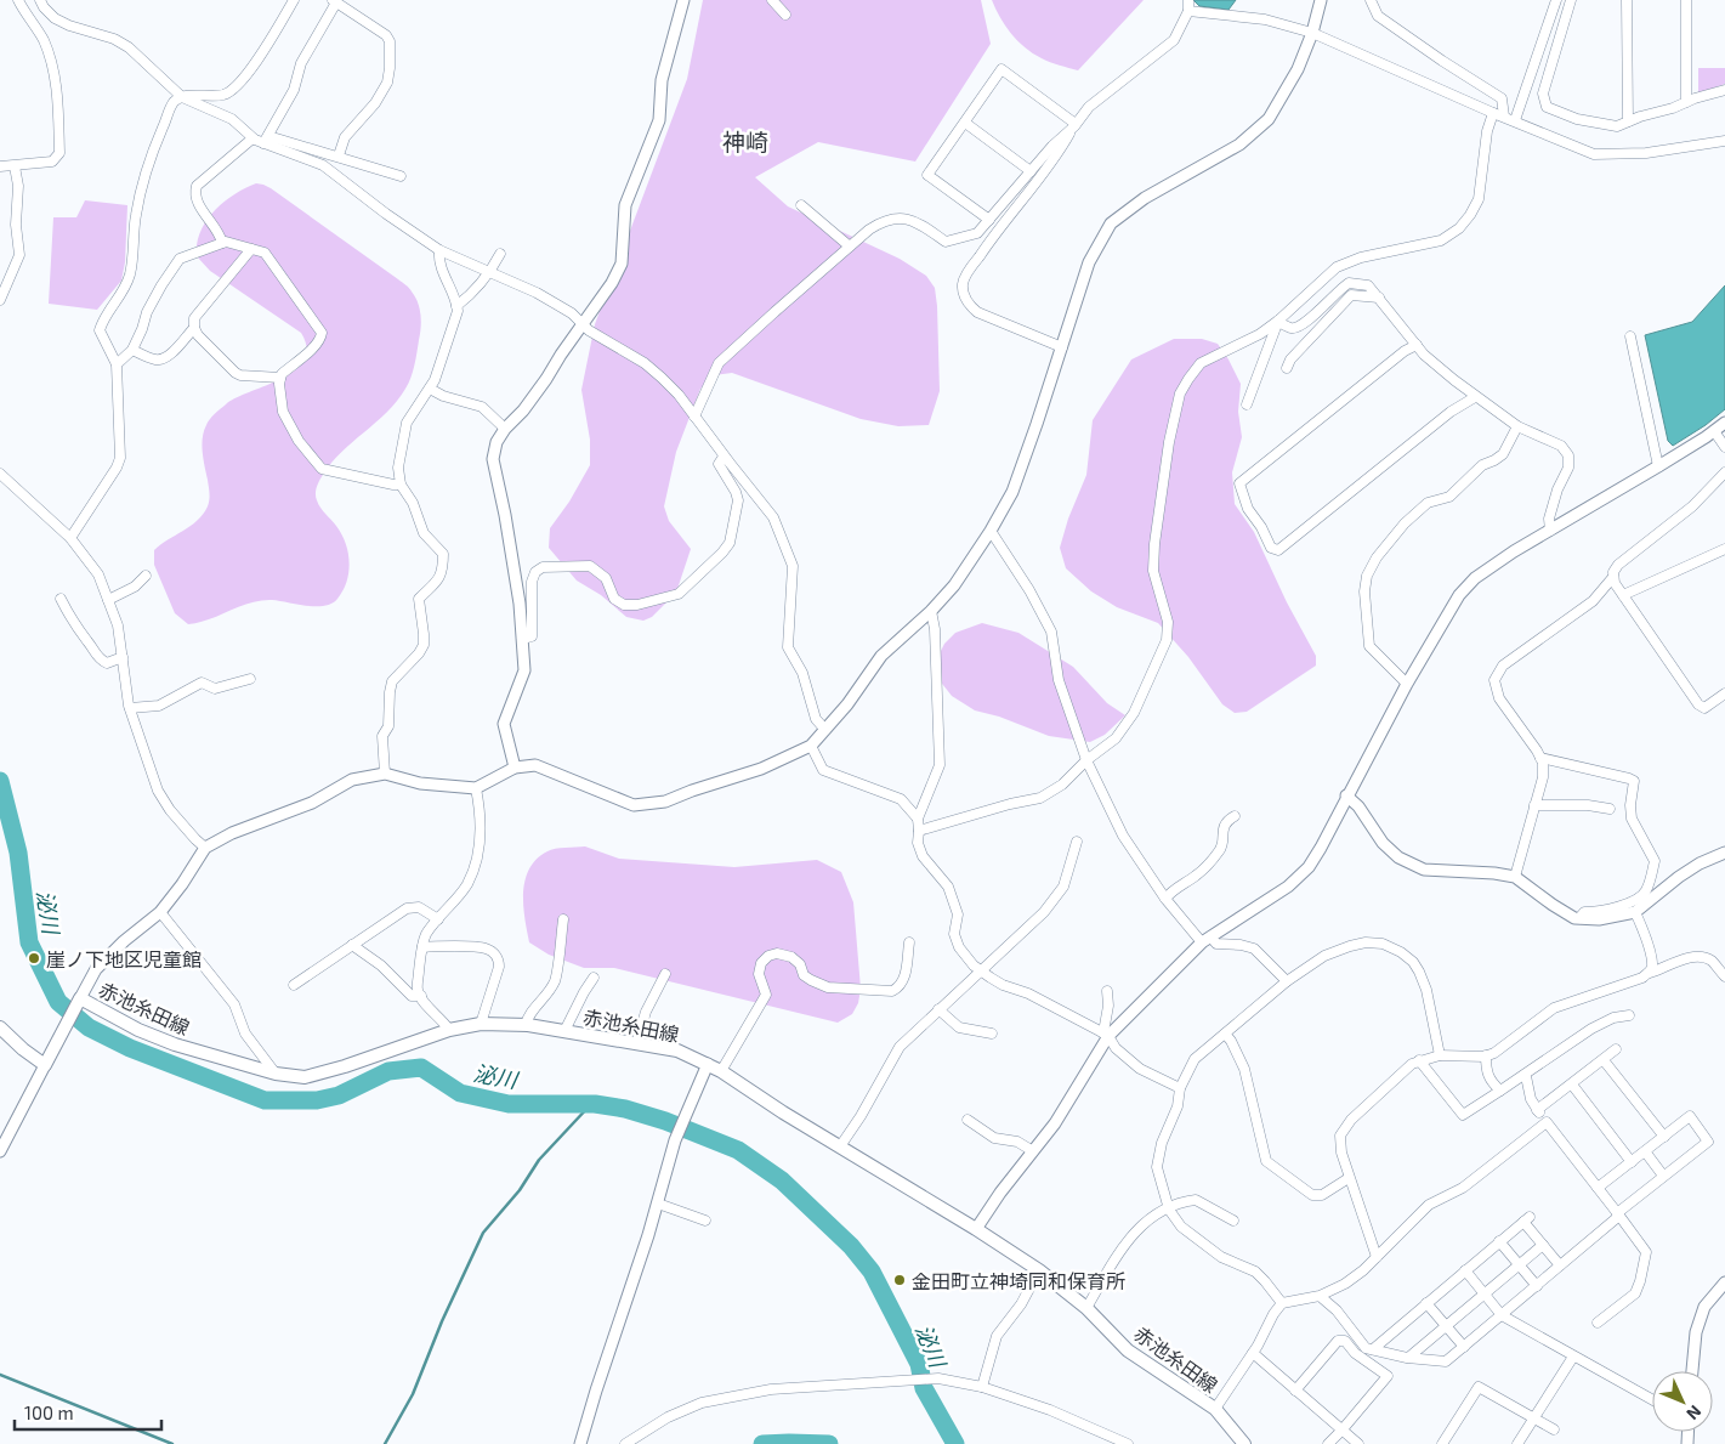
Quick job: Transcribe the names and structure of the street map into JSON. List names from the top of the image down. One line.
{"streets":{"main road":["赤池糸田線"]},"districts":["神崎"],"water":["泌川"],"places":["崖ノ下地区児童館","金田町立神埼同和保育所"],"scale_bar":"100 m","north":"bottom right"}
